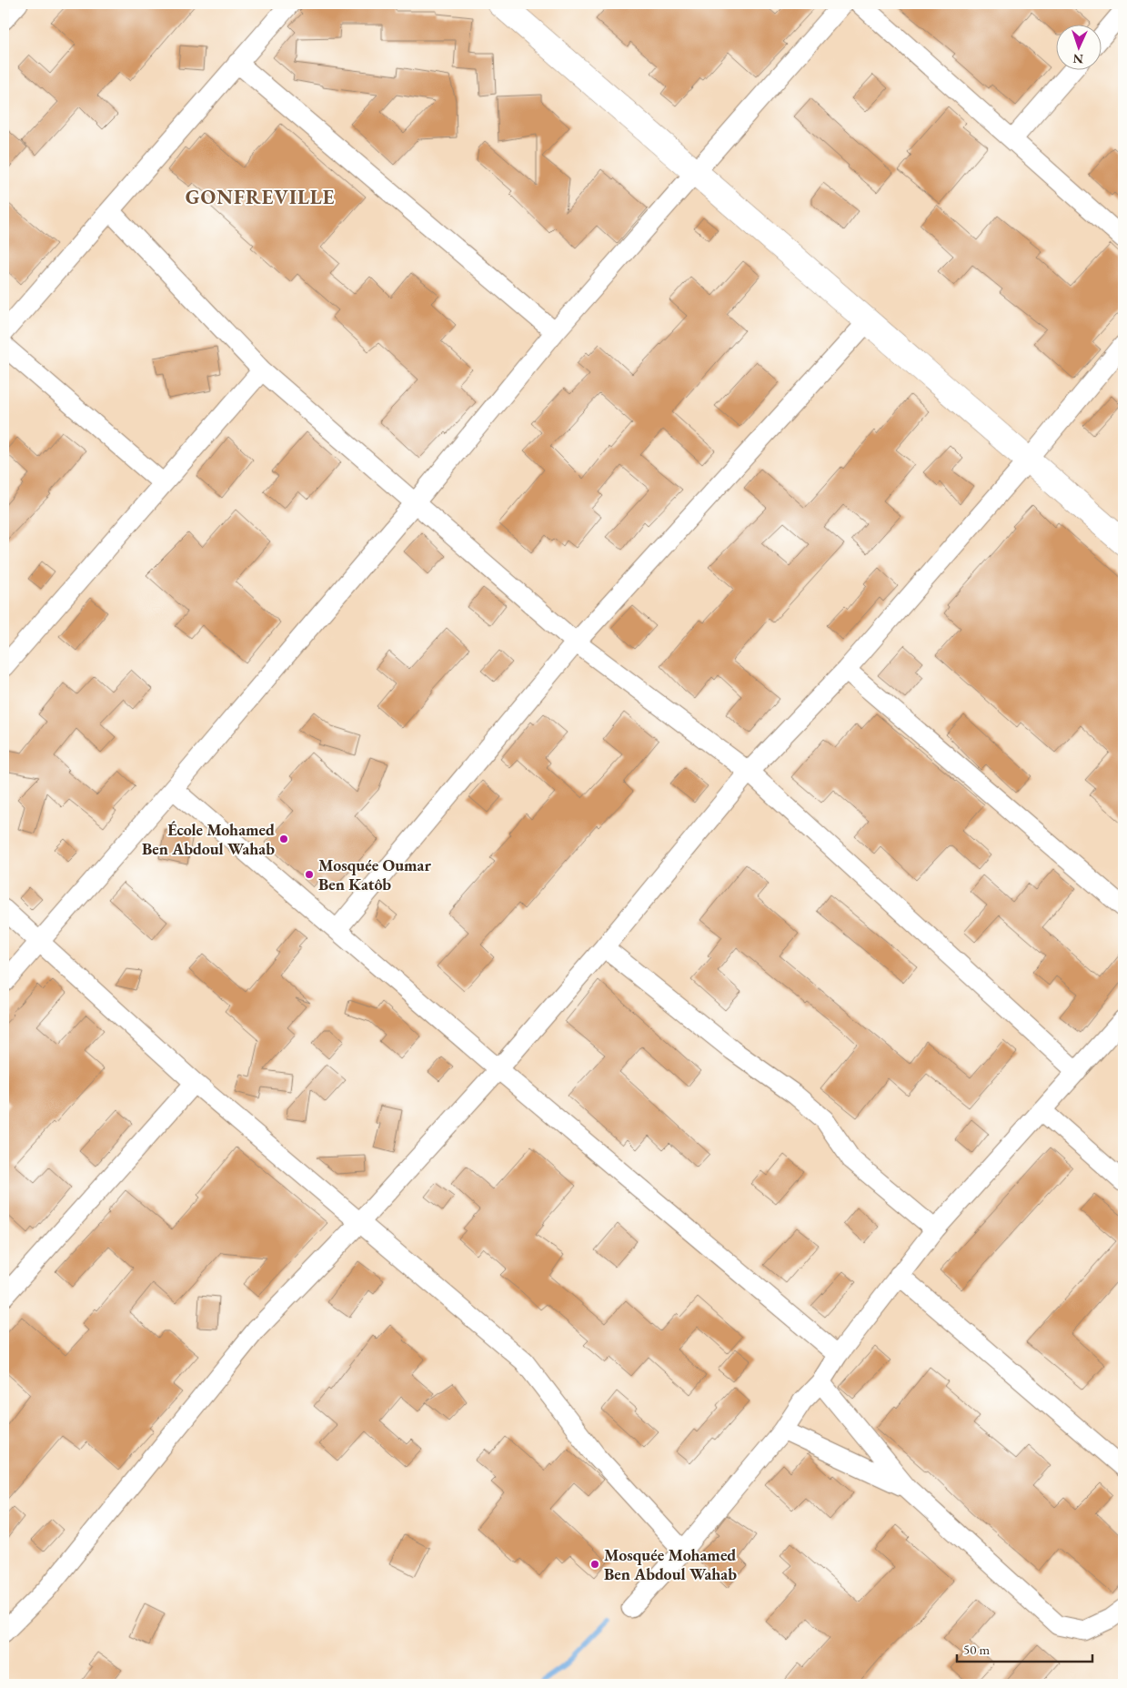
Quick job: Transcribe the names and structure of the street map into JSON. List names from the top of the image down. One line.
{"districts":["GONFREVILLE"],"places":["École Mohamed Ben Abdoul Wahab","Mosquée Oumar Ben Katôb","Mosquée Mohamed Ben Abdoul Wahab"],"scale_bar":"50 m","north":"bottom"}
